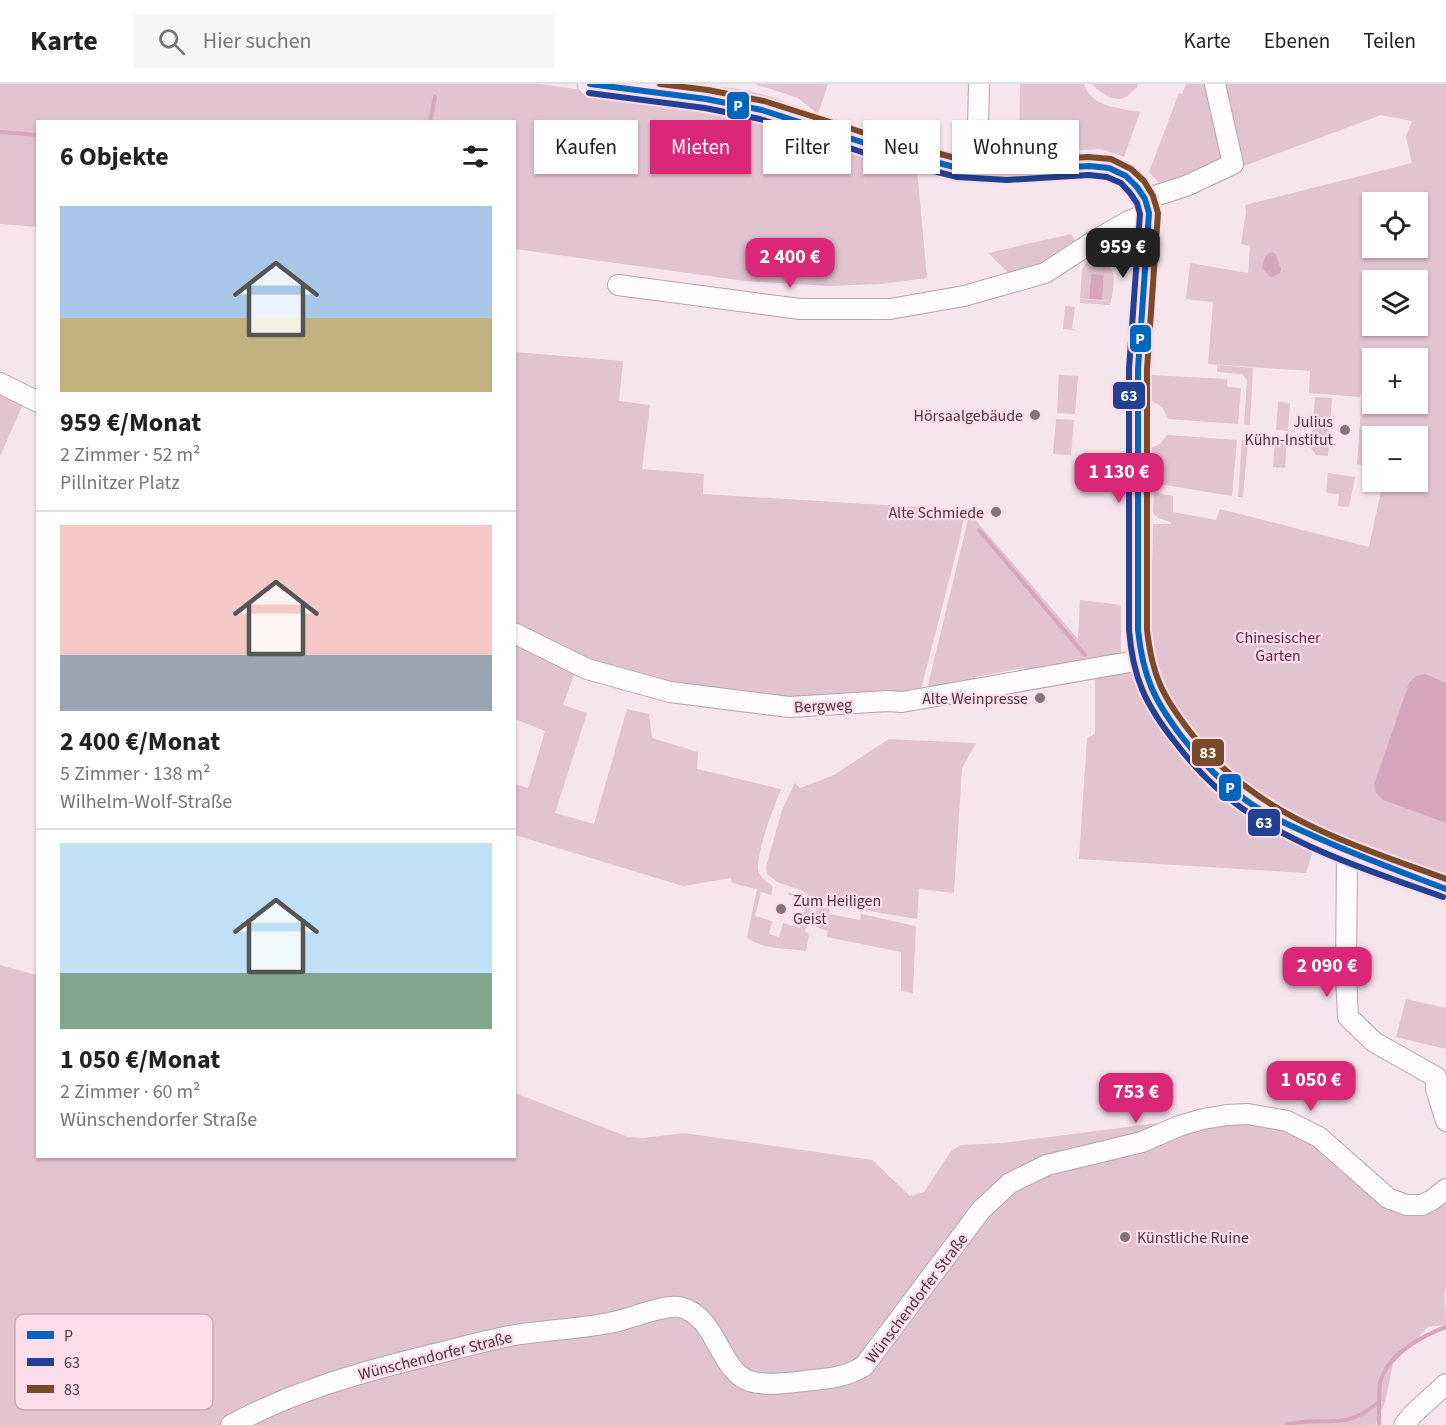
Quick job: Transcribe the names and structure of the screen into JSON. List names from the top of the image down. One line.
{"streets":{"street":["Bergweg","Wünschendorfer Straße"]},"parks":["Chinesischer Garten"],"places":["Hörsaalgebäude","Julius Kühn-Institut","Alte Schmiede","Alte Weinpresse","Zum Heiligen Geist","Künstliche Ruine"],"lines":["transit line P","transit line 83","transit line 63"],"legend":["P","63","83"],"page":{"header":"Karte","search":"Hier suchen","nav":["Karte","Ebenen","Teilen"],"chip":["Kaufen","Mieten","Filter","Neu","Wohnung"],"heading":"6 Objekte","map_buttons":["+","−"],"list":[{"name":"959 €/Monat","note":"2 Zimmer · 52 m² · Pillnitzer Platz"},{"name":"2 400 €/Monat","note":"5 Zimmer · 138 m² · Wilhelm-Wolf-Straße"},{"name":"1 050 €/Monat","note":"2 Zimmer · 60 m² · Wünschendorfer Straße"}],"price":["959 €","2 400 €","1 130 €","2 090 €","1 050 €","753 €"]}}
